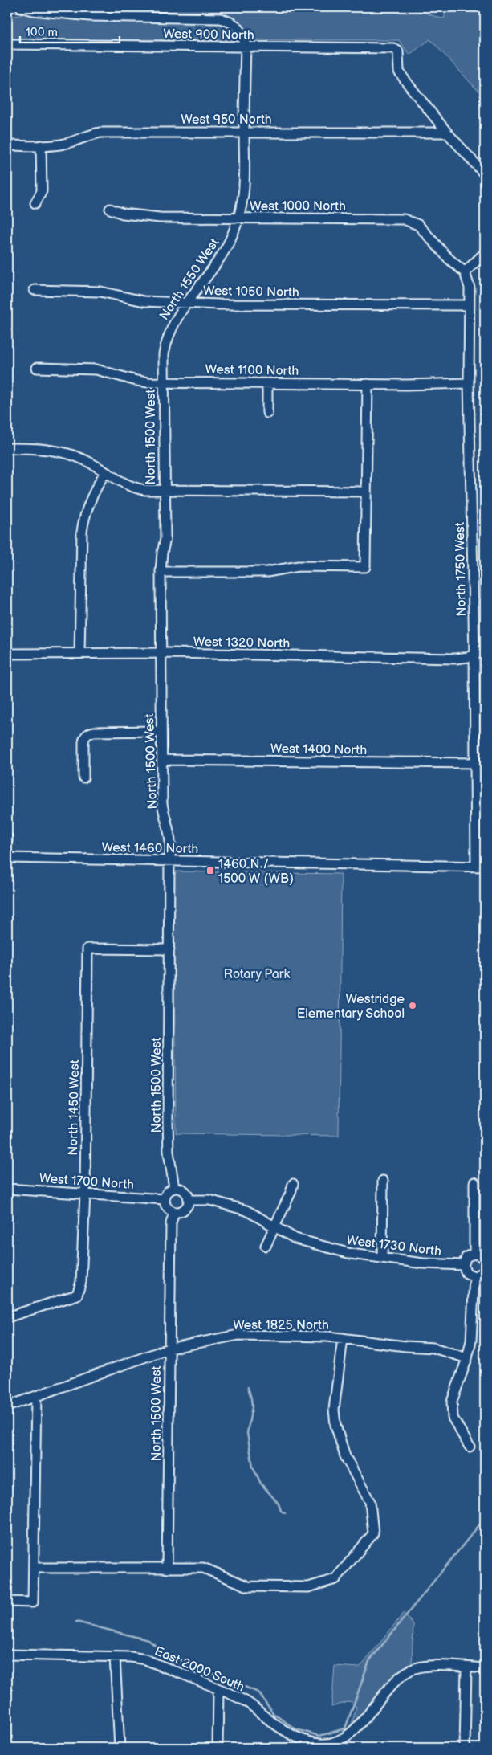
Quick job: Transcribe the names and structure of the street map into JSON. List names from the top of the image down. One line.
{"streets":{"street":["West 900 North","West 950 North","West 1000 North","North 1550 West","West 1050 North","West 1100 North","North 1500 West","North 1750 West","West 1320 North","West 1400 North","West 1460 North","North 1450 West","West 1700 North","West 1730 North","West 1825 North","East 2000 South"]},"crossings":[["West 900 North","West 950 North"],["West 900 North","North 1550 West"],["West 950 North","North 1550 West"],["West 1000 North","North 1550 West"],["West 1000 North","North 1750 West"],["North 1550 West","West 1050 North"],["North 1550 West","West 1100 North"],["North 1550 West","North 1500 West"],["West 1050 North","North 1750 West"],["West 1100 North","North 1500 West"],["West 1100 North","North 1750 West"],["North 1500 West","West 1320 North"],["North 1500 West","West 1400 North"],["North 1500 West","West 1460 North"],["North 1500 West","North 1450 West"],["North 1500 West","West 1700 North"],["North 1500 West","West 1730 North"],["North 1500 West","West 1825 North"],["North 1750 West","West 1320 North"],["North 1750 West","West 1400 North"],["North 1750 West","West 1460 North"],["North 1450 West","West 1700 North"],["West 1700 North","West 1730 North"]],"parks":["Rotary Park"],"places":{"transit":["1460 N / 1500 W (WB)"],"other":["Westridge Elementary School"]},"scale_bar":"100 m"}
